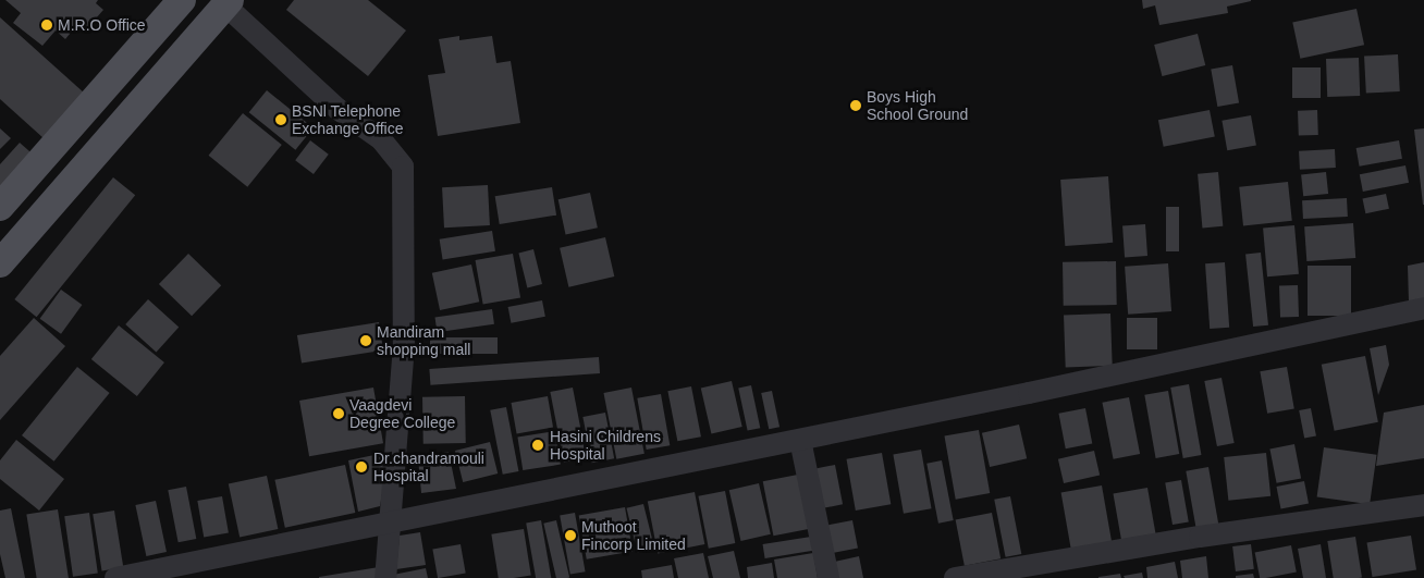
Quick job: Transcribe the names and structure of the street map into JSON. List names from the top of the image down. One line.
{"places":["M.R.O Office","Boys High School Ground","BSNl Telephone Exchange Office","Mandiram shopping mall","Vaagdevi Degree College","Hasini Childrens Hospital","Dr.chandramouli Hospital","Muthoot Fincorp Limited"]}
